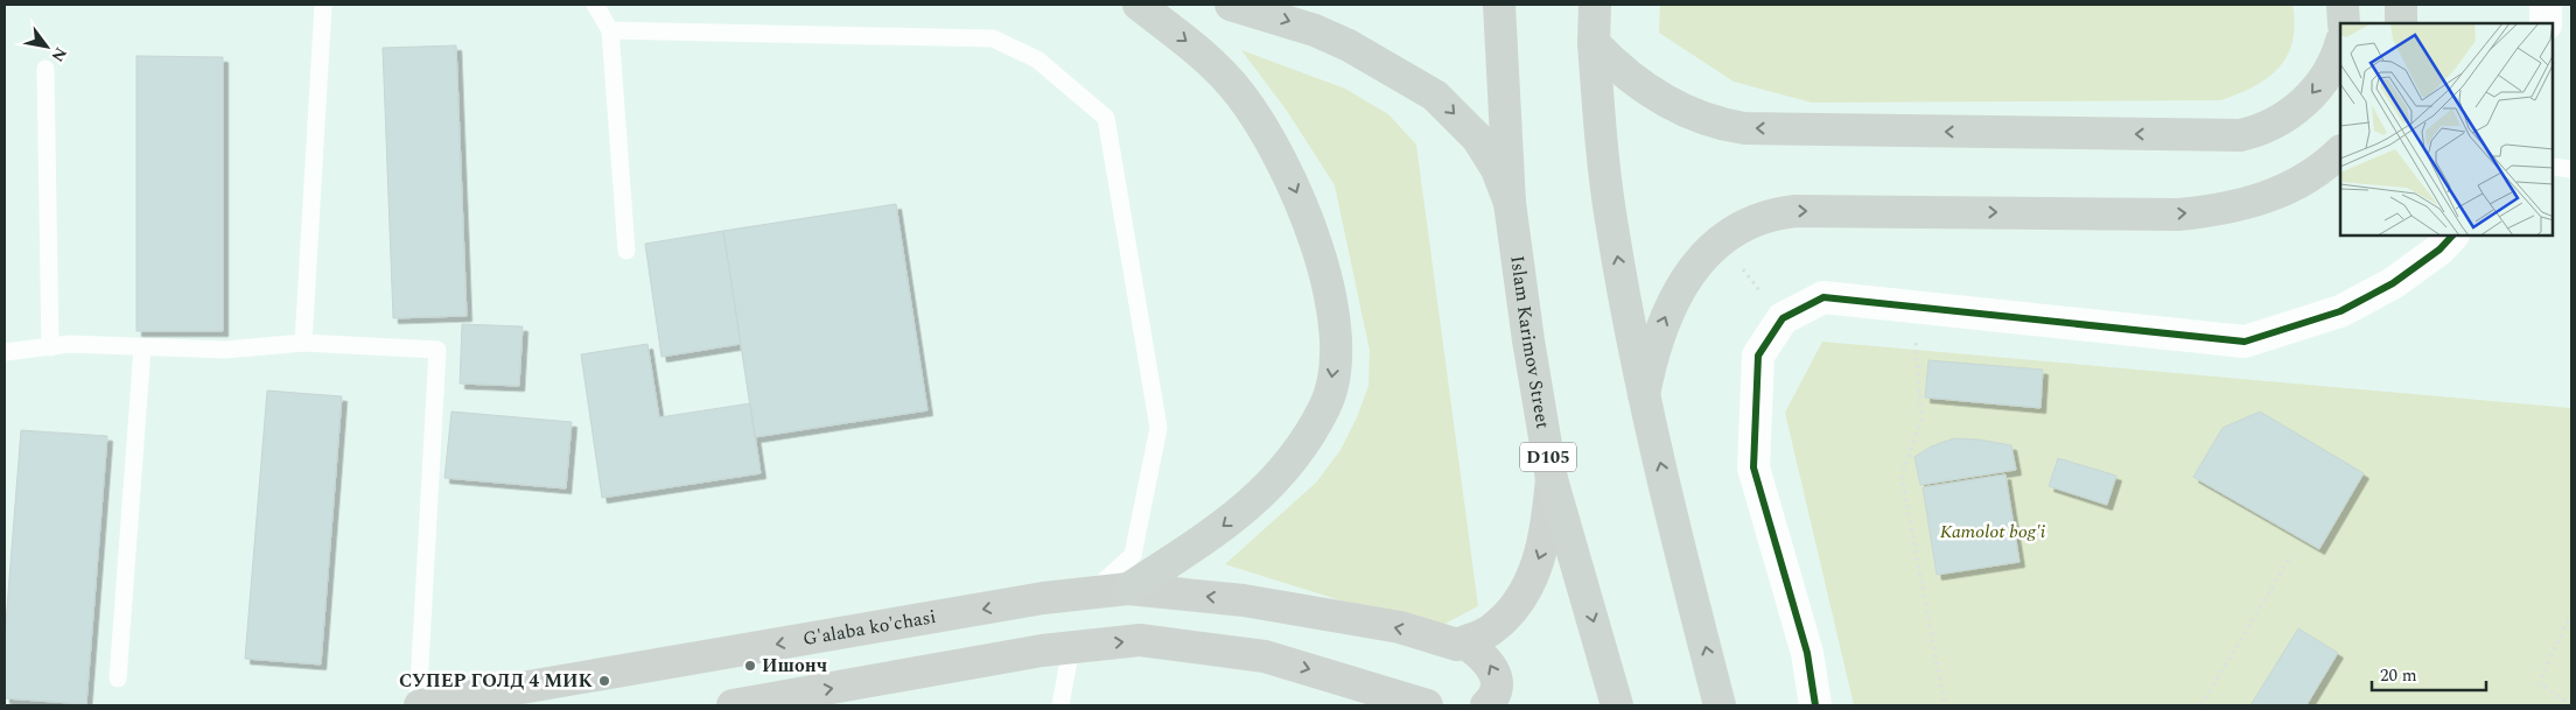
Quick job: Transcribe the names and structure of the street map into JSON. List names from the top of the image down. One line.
{"streets":{"main road":["Islam Karimov Street","D105","G'alaba ko'chasi"]},"parks":["Kamolot bog'i"],"places":["Ишонч","СУПЕР ГОЛД 4 МИК"],"scale_bar":"20 m","north":"bottom right"}
